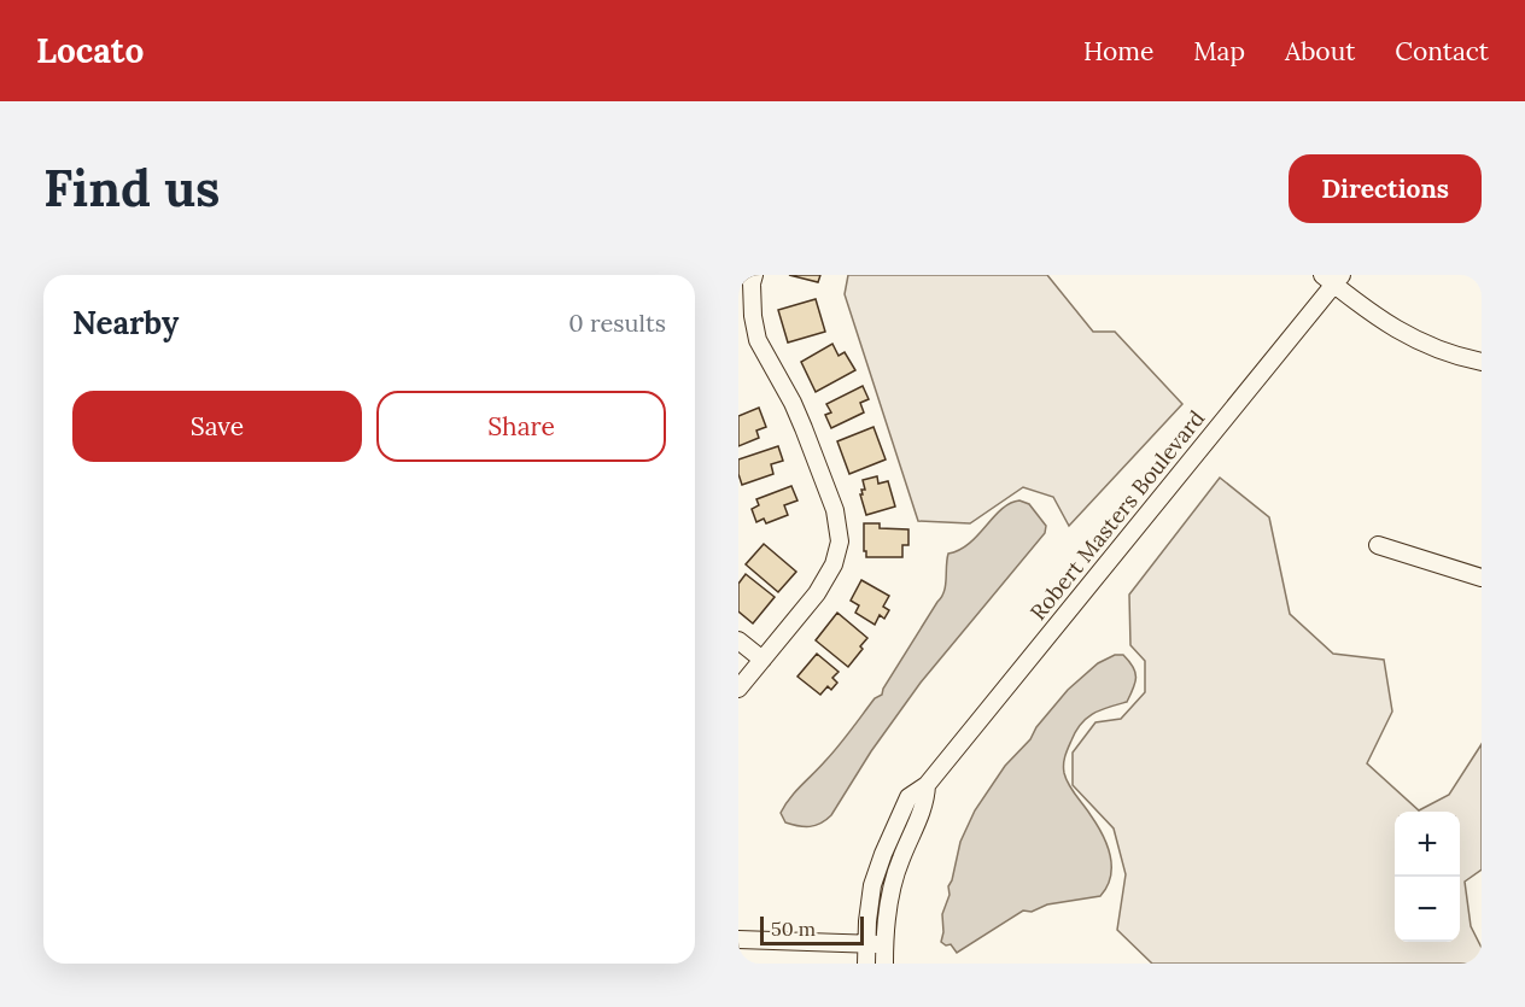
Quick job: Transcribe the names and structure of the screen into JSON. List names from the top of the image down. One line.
{"streets":{"street":["Robert Masters Boulevard"]},"scale_bar":"50 m","page":{"header":"Locato","nav":["Home","Map","About","Contact"],"buttons":["Directions",["Save","Share"]],"title":"Find us","heading":["Nearby","0 results"],"map_buttons":["+","−"],"scale":"50 m"}}
